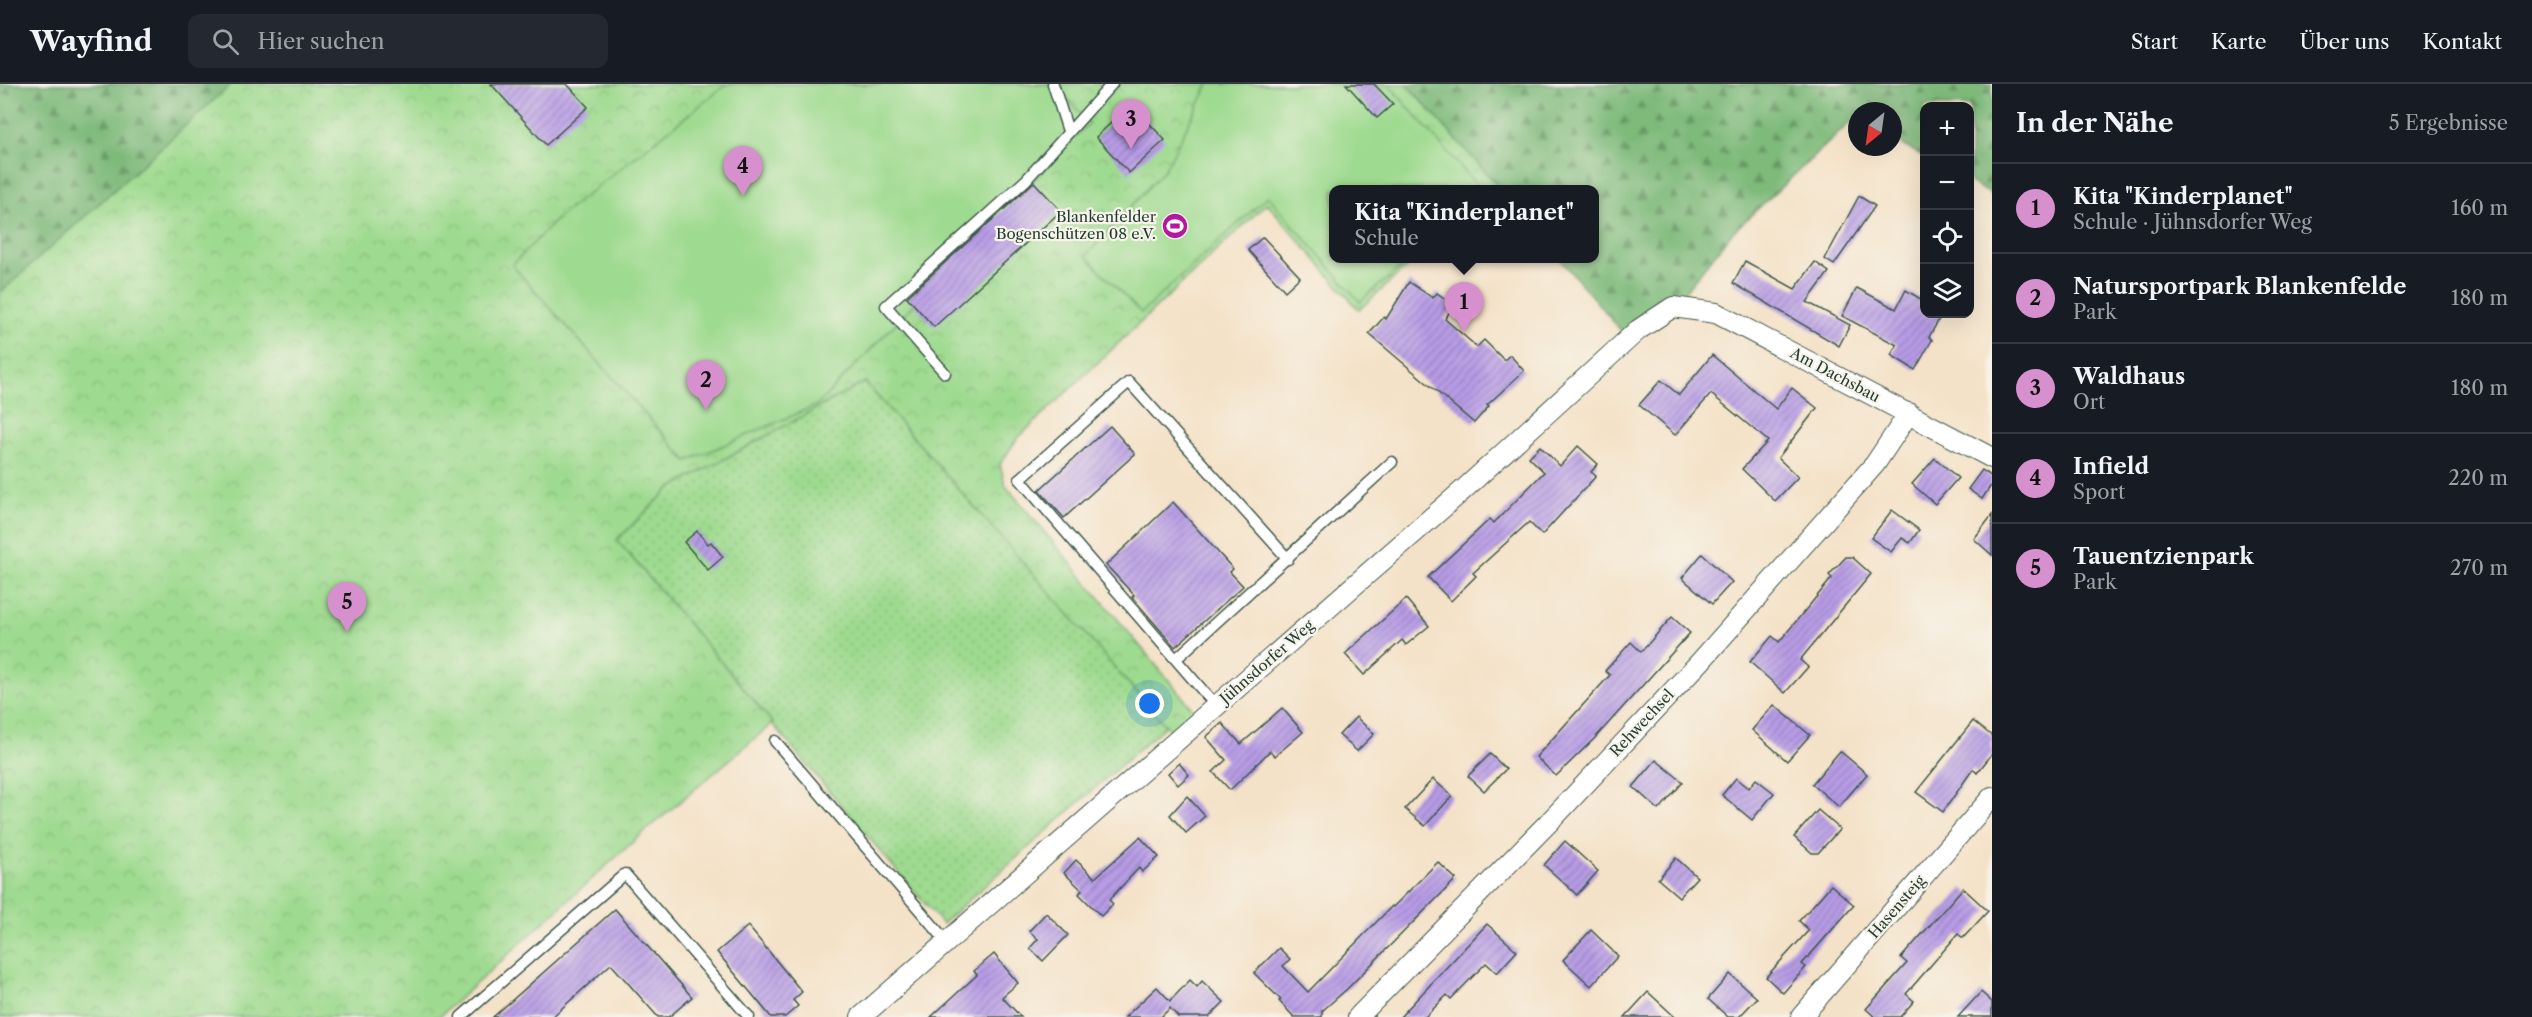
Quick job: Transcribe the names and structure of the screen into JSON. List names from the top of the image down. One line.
{"streets":{"street":["Am Dachsbau","Jühnsdorfer Weg","Rehwechsel","Hasensteig"]},"crossings":[["Am Dachsbau","Jühnsdorfer Weg"],["Am Dachsbau","Rehwechsel"]],"places":{"sports":["Blankenfelder Bogenschützen 08 e.V."]},"north":"bottom left","page":{"header":"Wayfind","search":"Hier suchen","nav":["Start","Karte","Über uns","Kontakt"],"heading":["In der Nähe","5 Ergebnisse"],"pins":["3","4","1","2","5"],"map_buttons":["+","−"],"list":[{"mark":"1","name":"Kita \"Kinderplanet\"","note":"Schule · Jühnsdorfer Weg","value":"160 m"},{"mark":"2","name":"Natursportpark Blankenfelde","note":"Park","value":"180 m"},{"mark":"3","name":"Waldhaus","note":"Ort","value":"180 m"},{"mark":"4","name":"Infield","note":"Sport","value":"220 m"},{"mark":"5","name":"Tauentzienpark","note":"Park","value":"270 m"}],"popup":["Kita \"Kinderplanet\"","Schule"]}}
